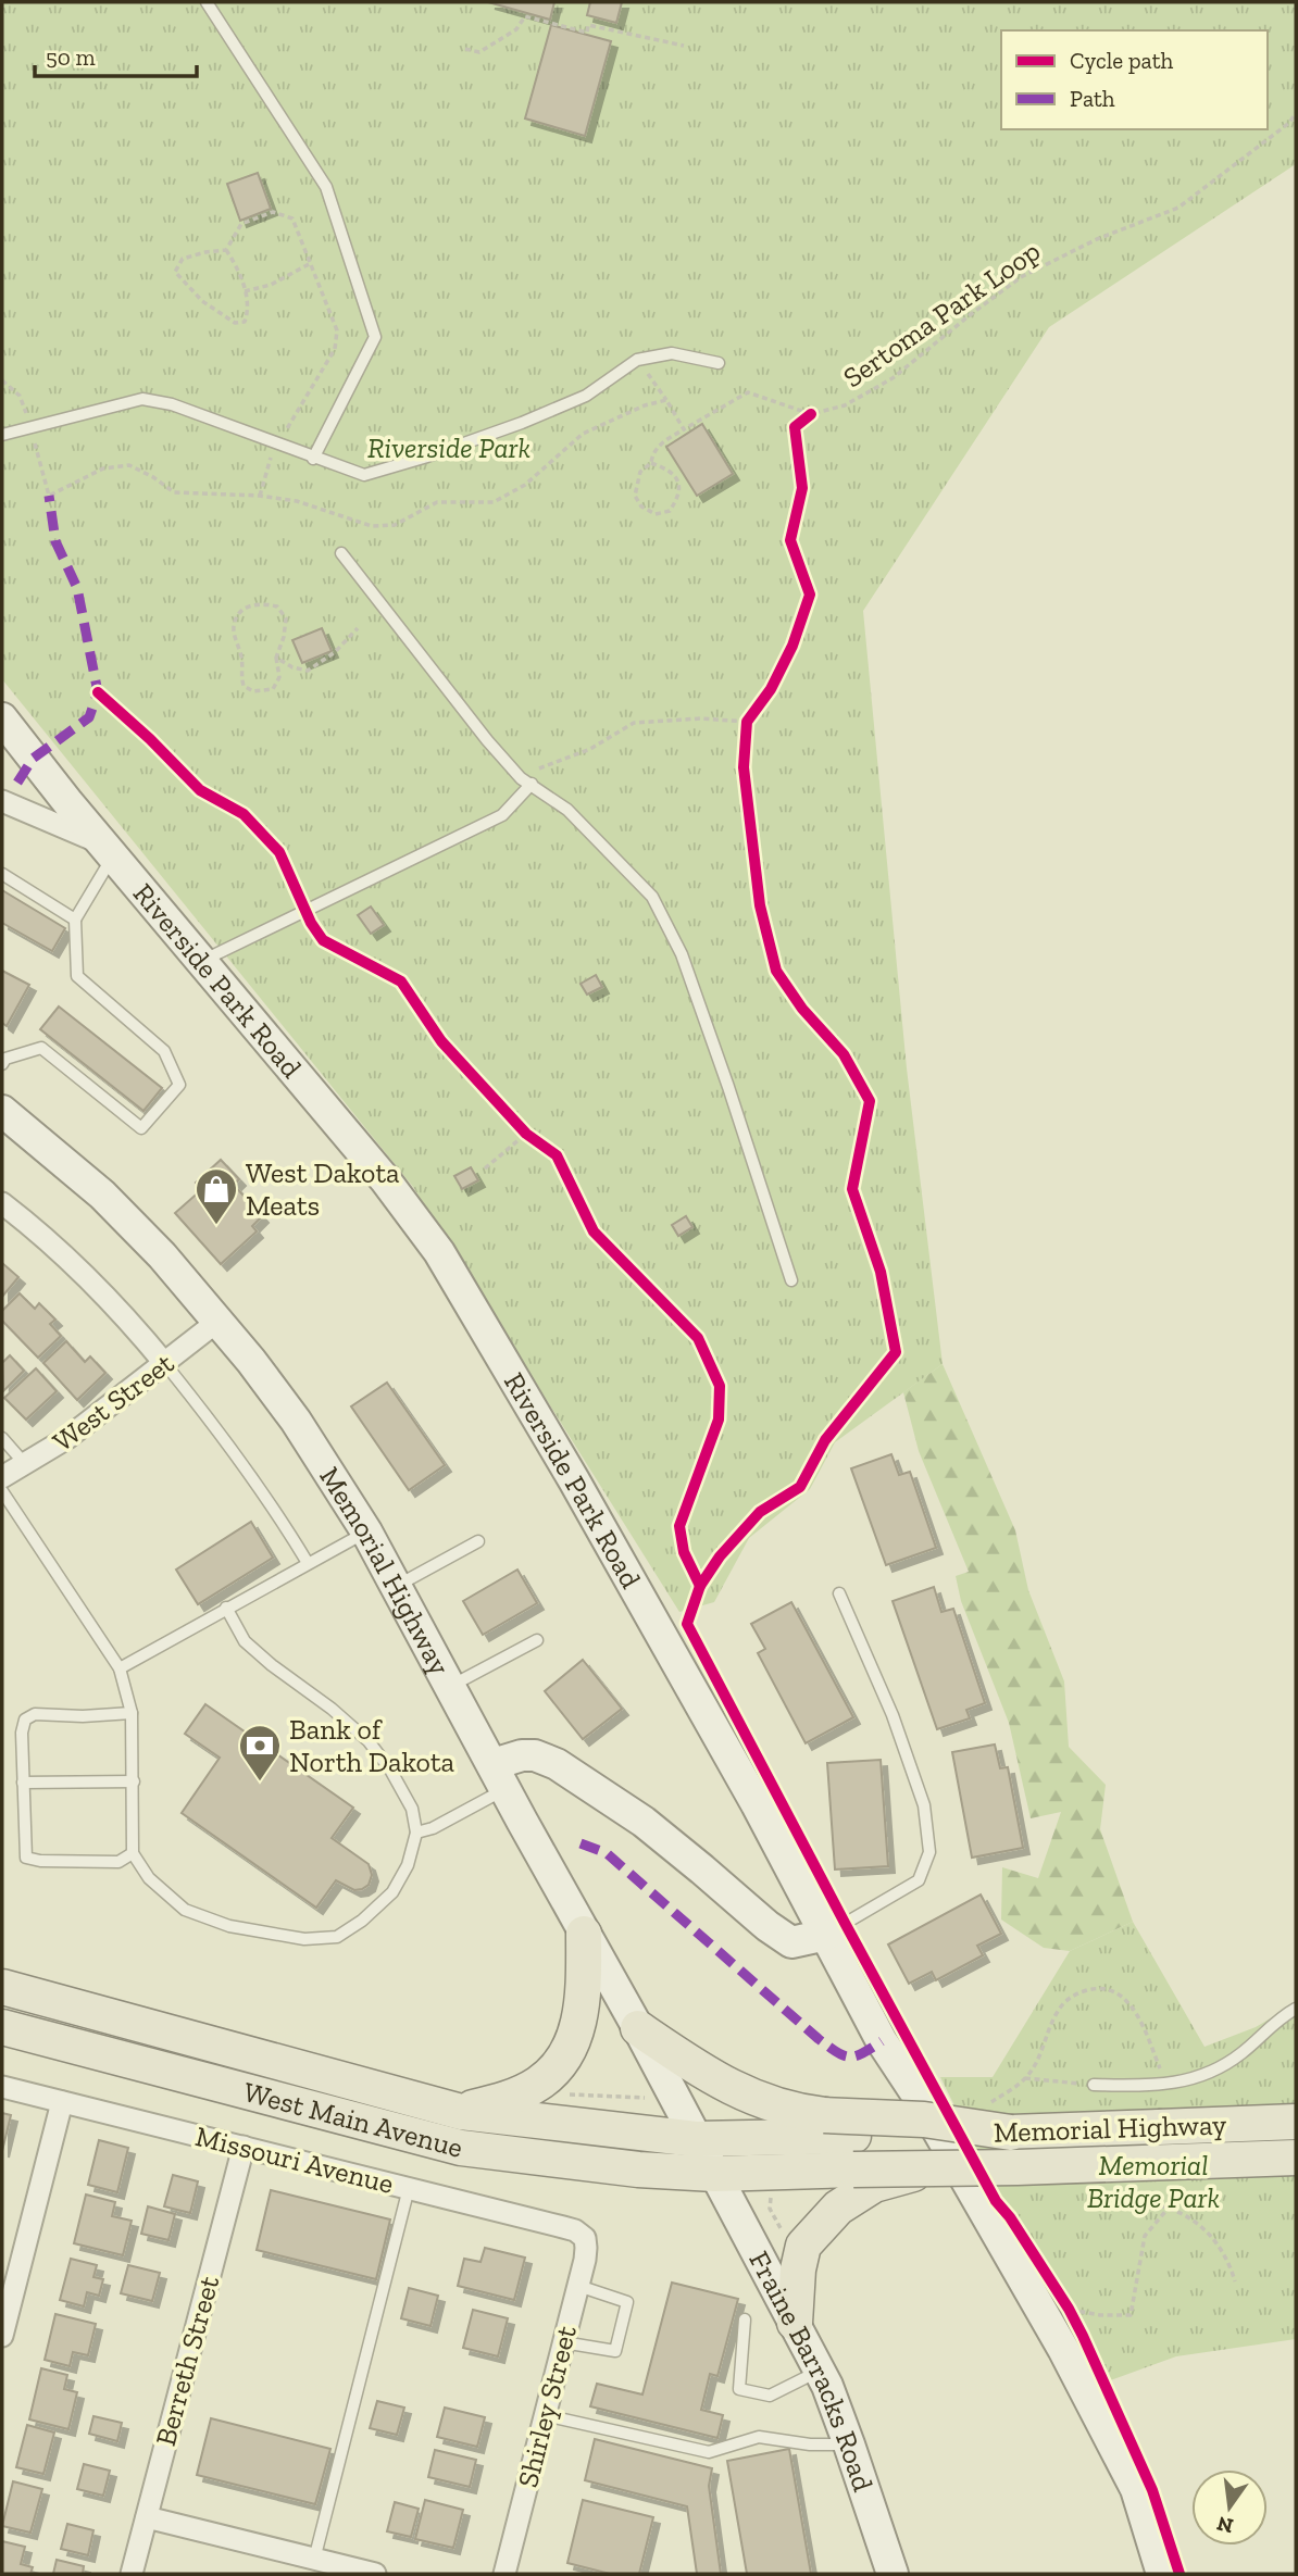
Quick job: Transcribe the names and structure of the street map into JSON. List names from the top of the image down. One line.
{"streets":{"main road":["Riverside Park Road","Memorial Highway","West Main Avenue","Fraine Barracks Road"],"street":["West Street","Missouri Avenue","Berreth Street","Shirley Street"],"path":["Sertoma Park Loop"]},"crossings":[["West Street","Memorial Highway"],["Memorial Highway","West Main Avenue"],["Memorial Highway","Fraine Barracks Road"],["West Main Avenue","Fraine Barracks Road"],["Missouri Avenue","Berreth Street"],["Missouri Avenue","Shirley Street"]],"parks":["Riverside Park","Memorial Bridge Park"],"places":{"shop":["West Dakota Meats"],"bank":["Bank of North Dakota"]},"legend":["Cycle path","Path"],"scale_bar":"50 m","north":"bottom"}
